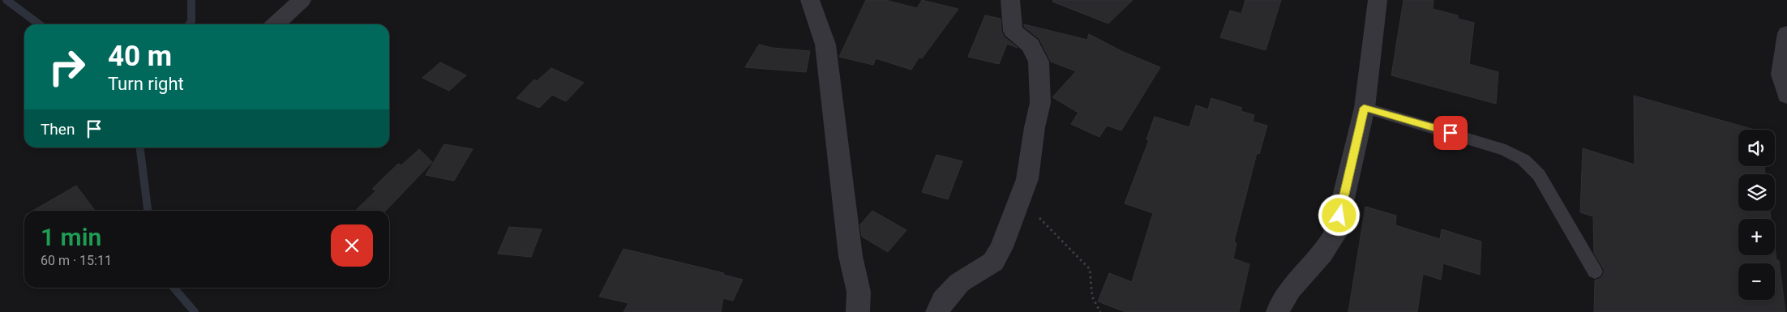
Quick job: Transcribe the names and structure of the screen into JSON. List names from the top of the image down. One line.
{"page":{"turn":["40 m","Turn right"],"then":"Then","map_buttons":["+","−"],"heading":["1 min","60 m · 15:11"]}}
